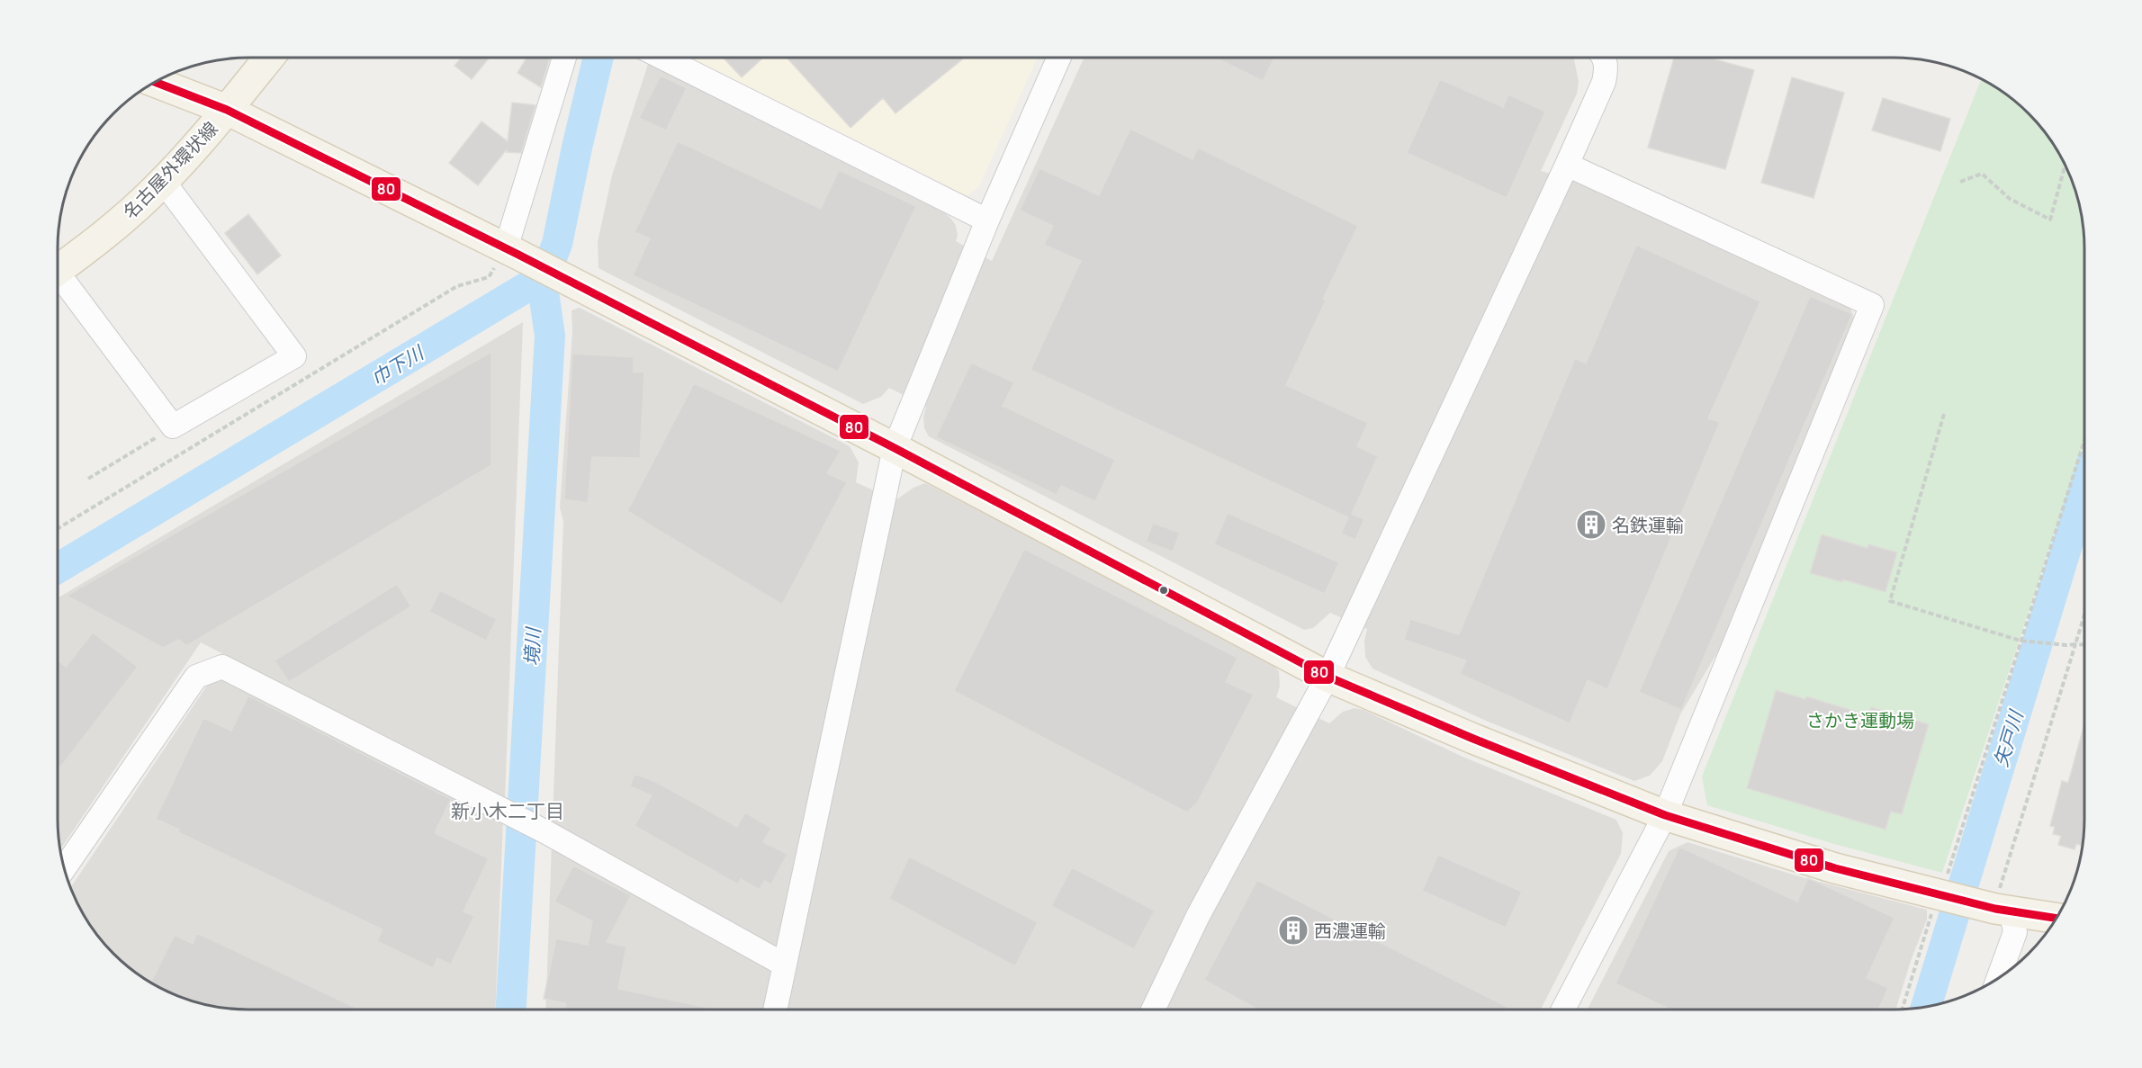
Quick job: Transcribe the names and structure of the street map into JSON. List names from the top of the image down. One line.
{"streets":{"main road":["名古屋外環状線"]},"districts":["新小木二丁目"],"water":["巾下川","境川","矢戸川"],"parks":["さかき運動場"],"places":{"building":["名鉄運輸","西濃運輸"]},"lines":["transit line 80"]}
